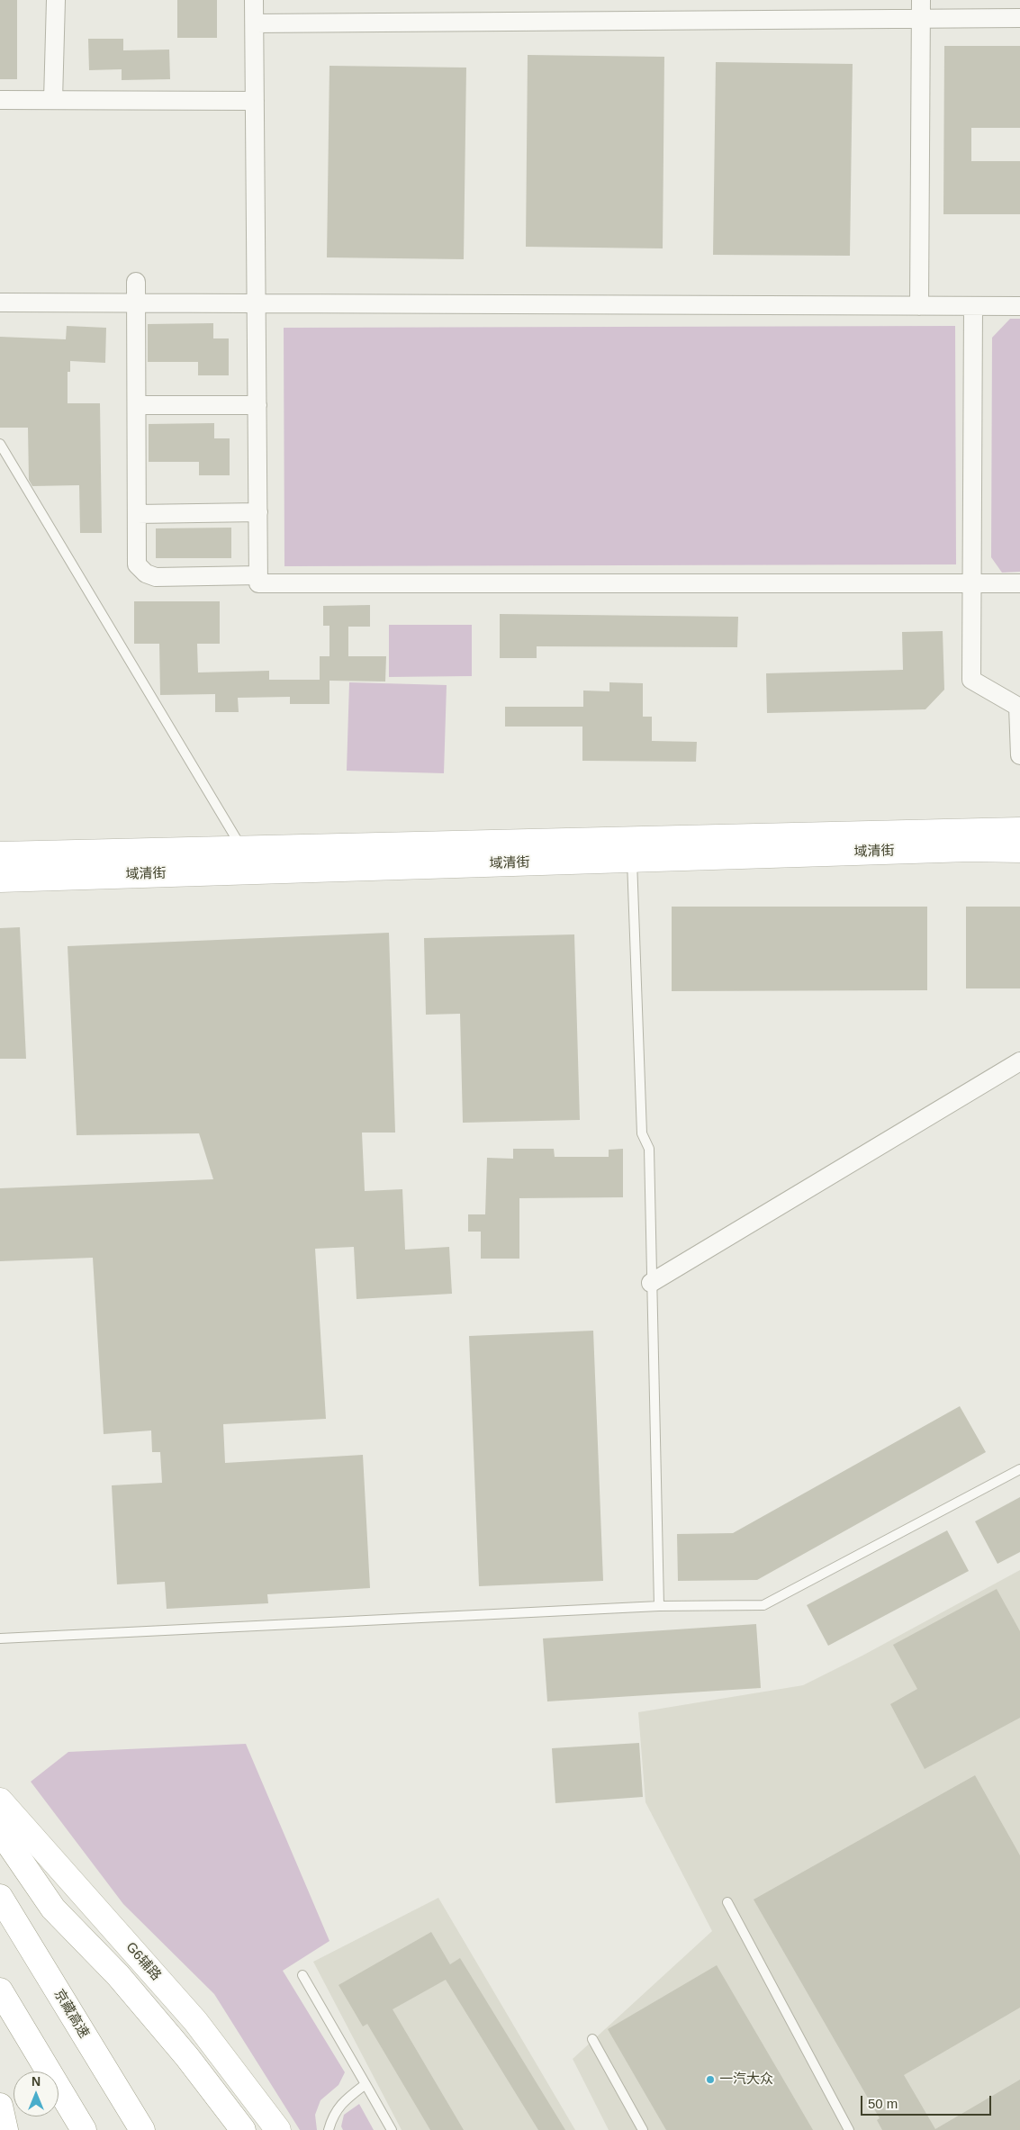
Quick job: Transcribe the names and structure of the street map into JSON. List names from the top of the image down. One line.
{"streets":{"main road":["域清街","G6辅路","京藏高速"]},"places":["一汽大众"],"scale_bar":"50 m","north":"top"}
